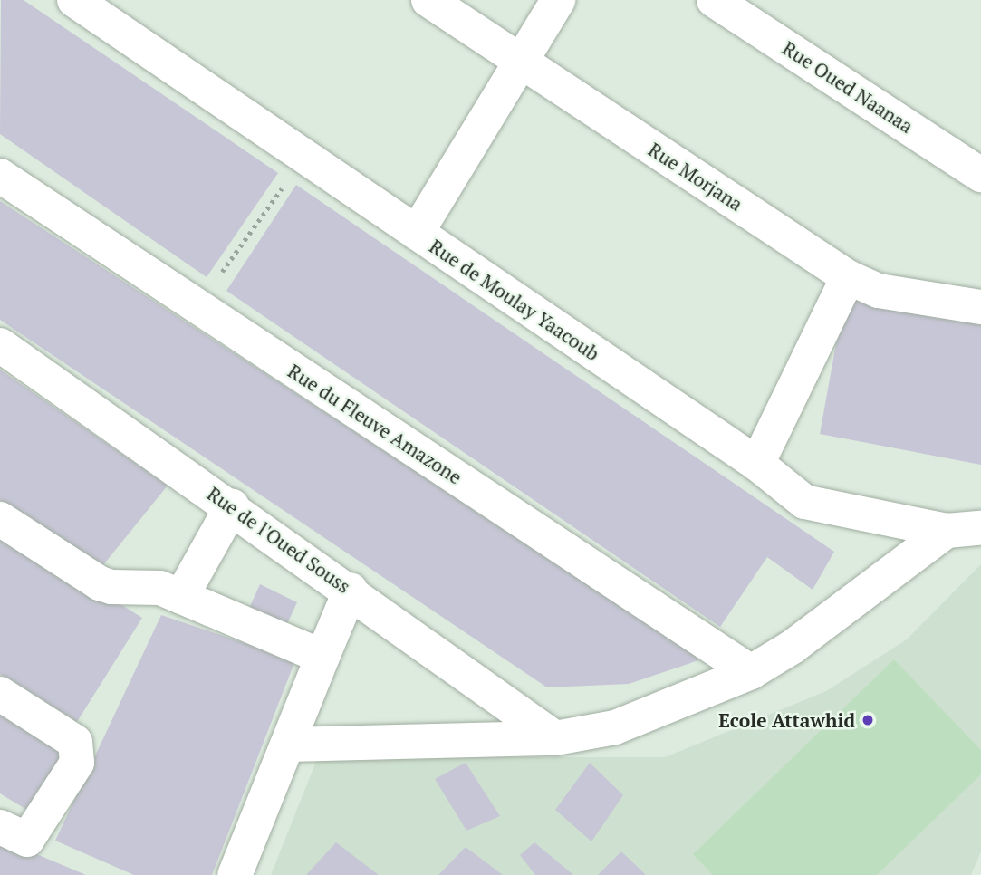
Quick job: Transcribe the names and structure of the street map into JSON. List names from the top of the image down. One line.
{"streets":{"street":["Rue Oued Naanaa","Rue Morjana","Rue de Moulay Yaacoub","Rue du Fleuve Amazone","Rue de l'Oued Souss"]},"places":["Ecole Attawhid"]}
